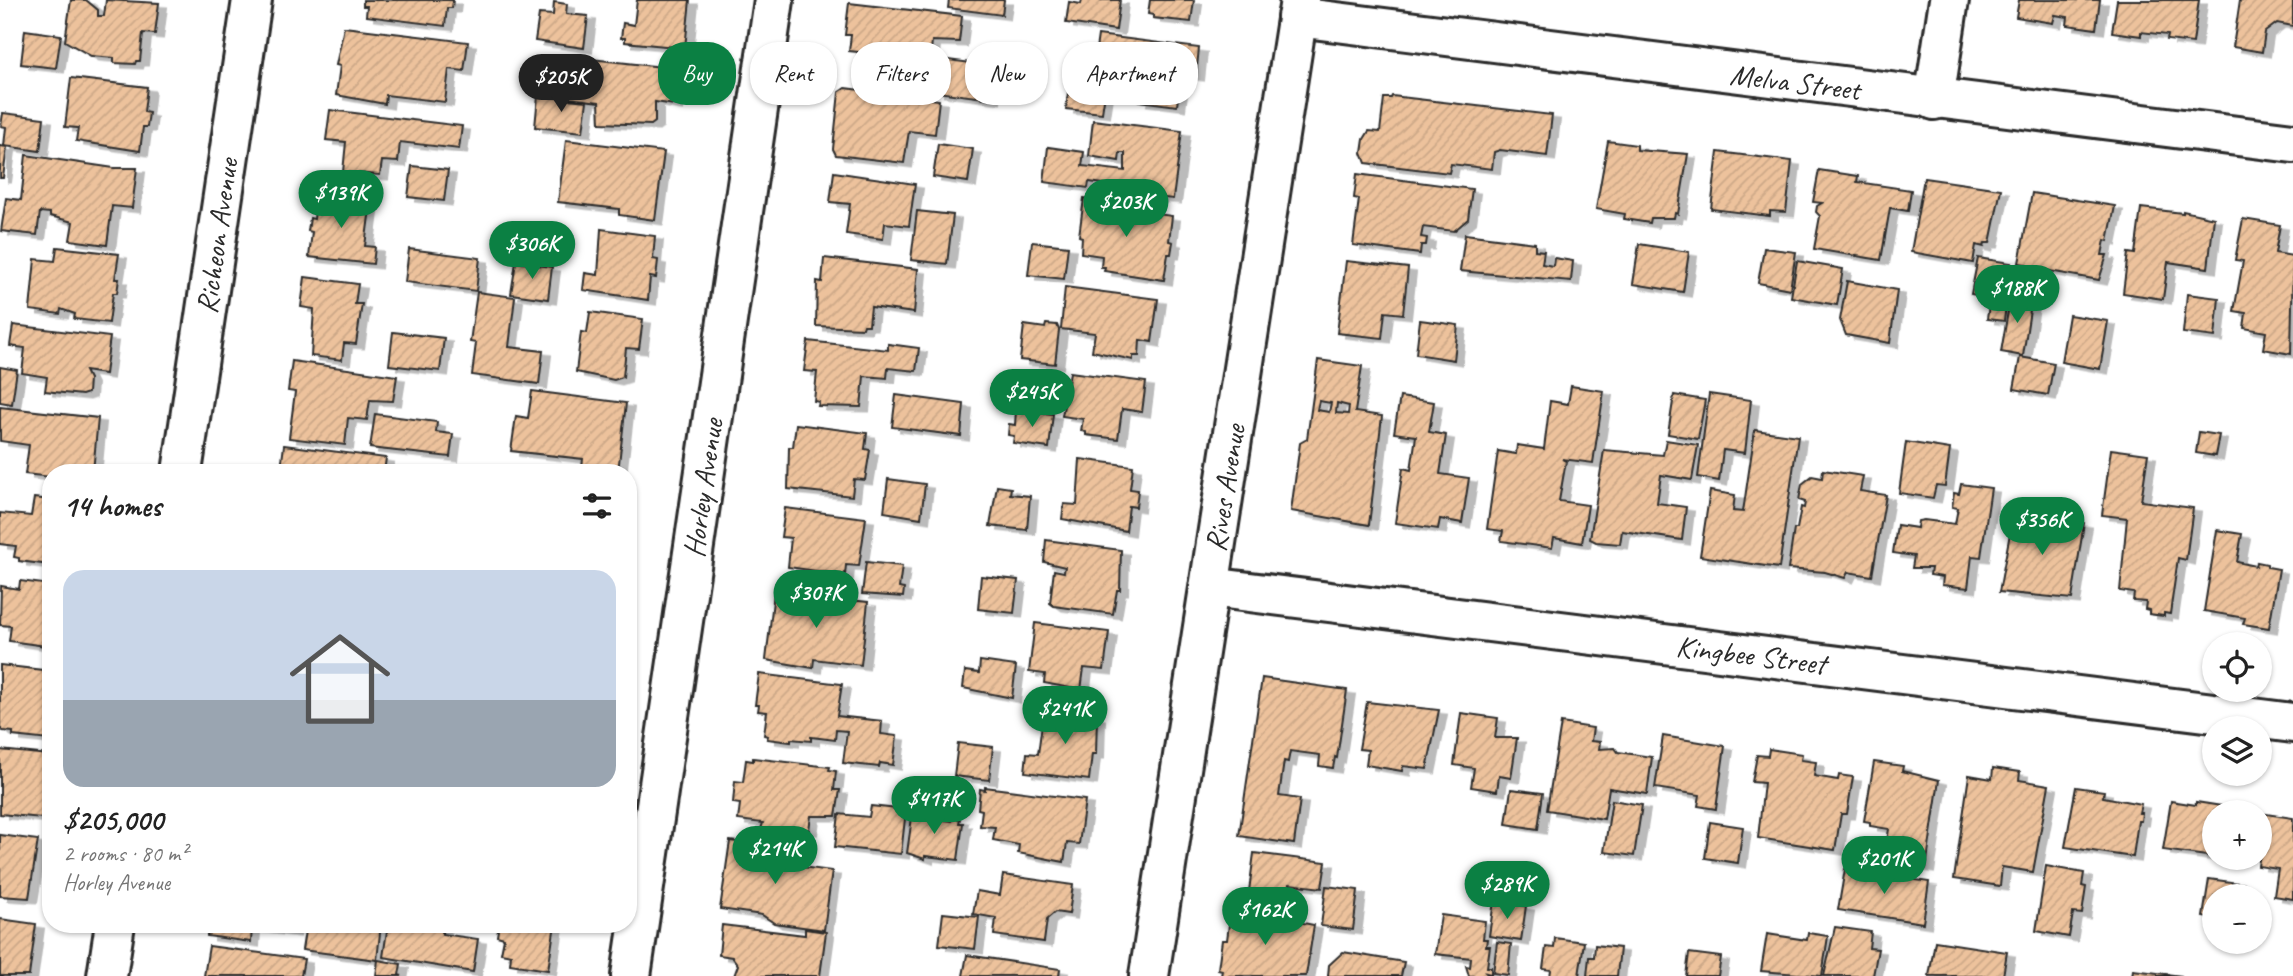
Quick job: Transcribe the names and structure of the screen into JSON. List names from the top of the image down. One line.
{"streets":{"street":["Melva Street","Richeon Avenue","Horley Avenue","Rives Avenue","Kingbee Street"]},"crossings":[["Melva Street","Rives Avenue"],["Rives Avenue","Kingbee Street"]],"page":{"chip":["Buy","Rent","Filters","New","Apartment"],"price":["$205K","$139K","$203K","$306K","$188K","$245K","$356K","$307K","$241K","$417K","$214K","$201K","$289K","$162K"],"heading":"14 homes","list":[{"name":"$205,000","note":"2 rooms · 80 m² · Horley Avenue"}],"map_buttons":["+","−"]}}
